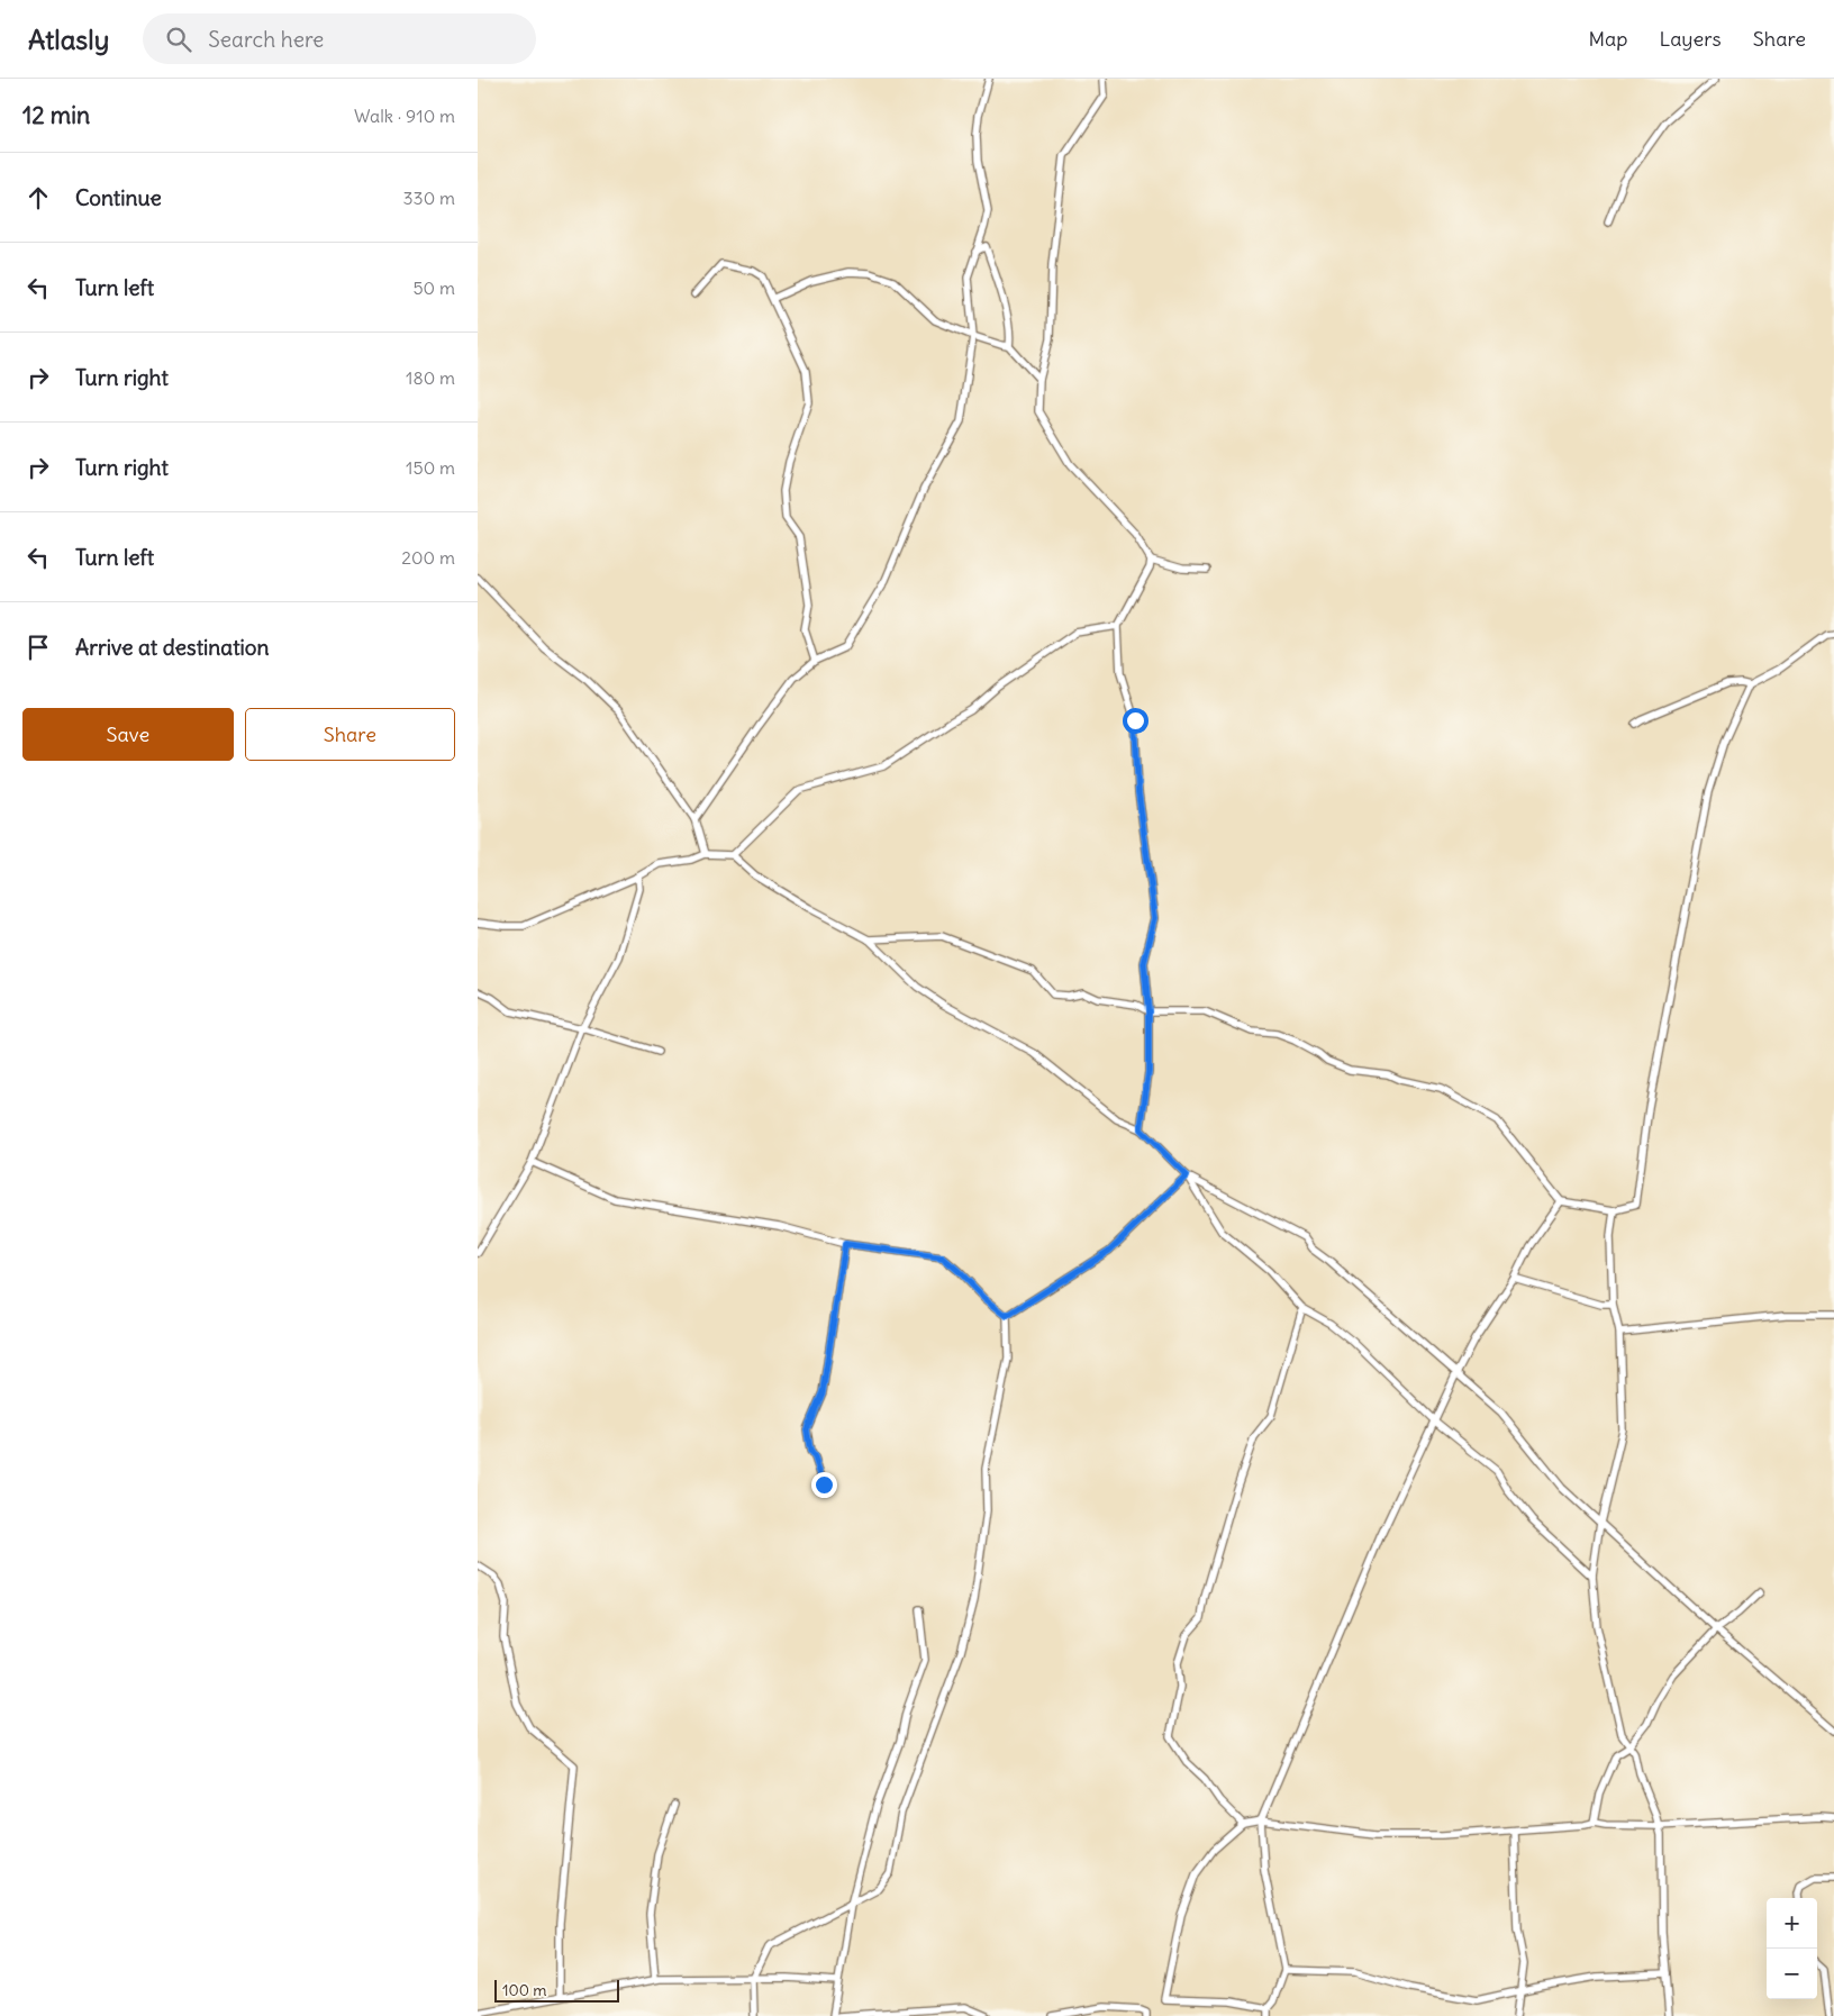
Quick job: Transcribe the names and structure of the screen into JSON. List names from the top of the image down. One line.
{"scale_bar":"100 m","page":{"header":"Atlasly","search":"Search here","nav":["Map","Layers","Share"],"heading":["12 min","Walk · 910 m"],"list":[["Continue","330 m"],["Turn left","50 m"],["Turn right","180 m"],["Turn right","150 m"],["Turn left","200 m"],"Arrive at destination"],"buttons":["Save","Share"],"map_buttons":["+","−"],"scale":"100 m"}}
